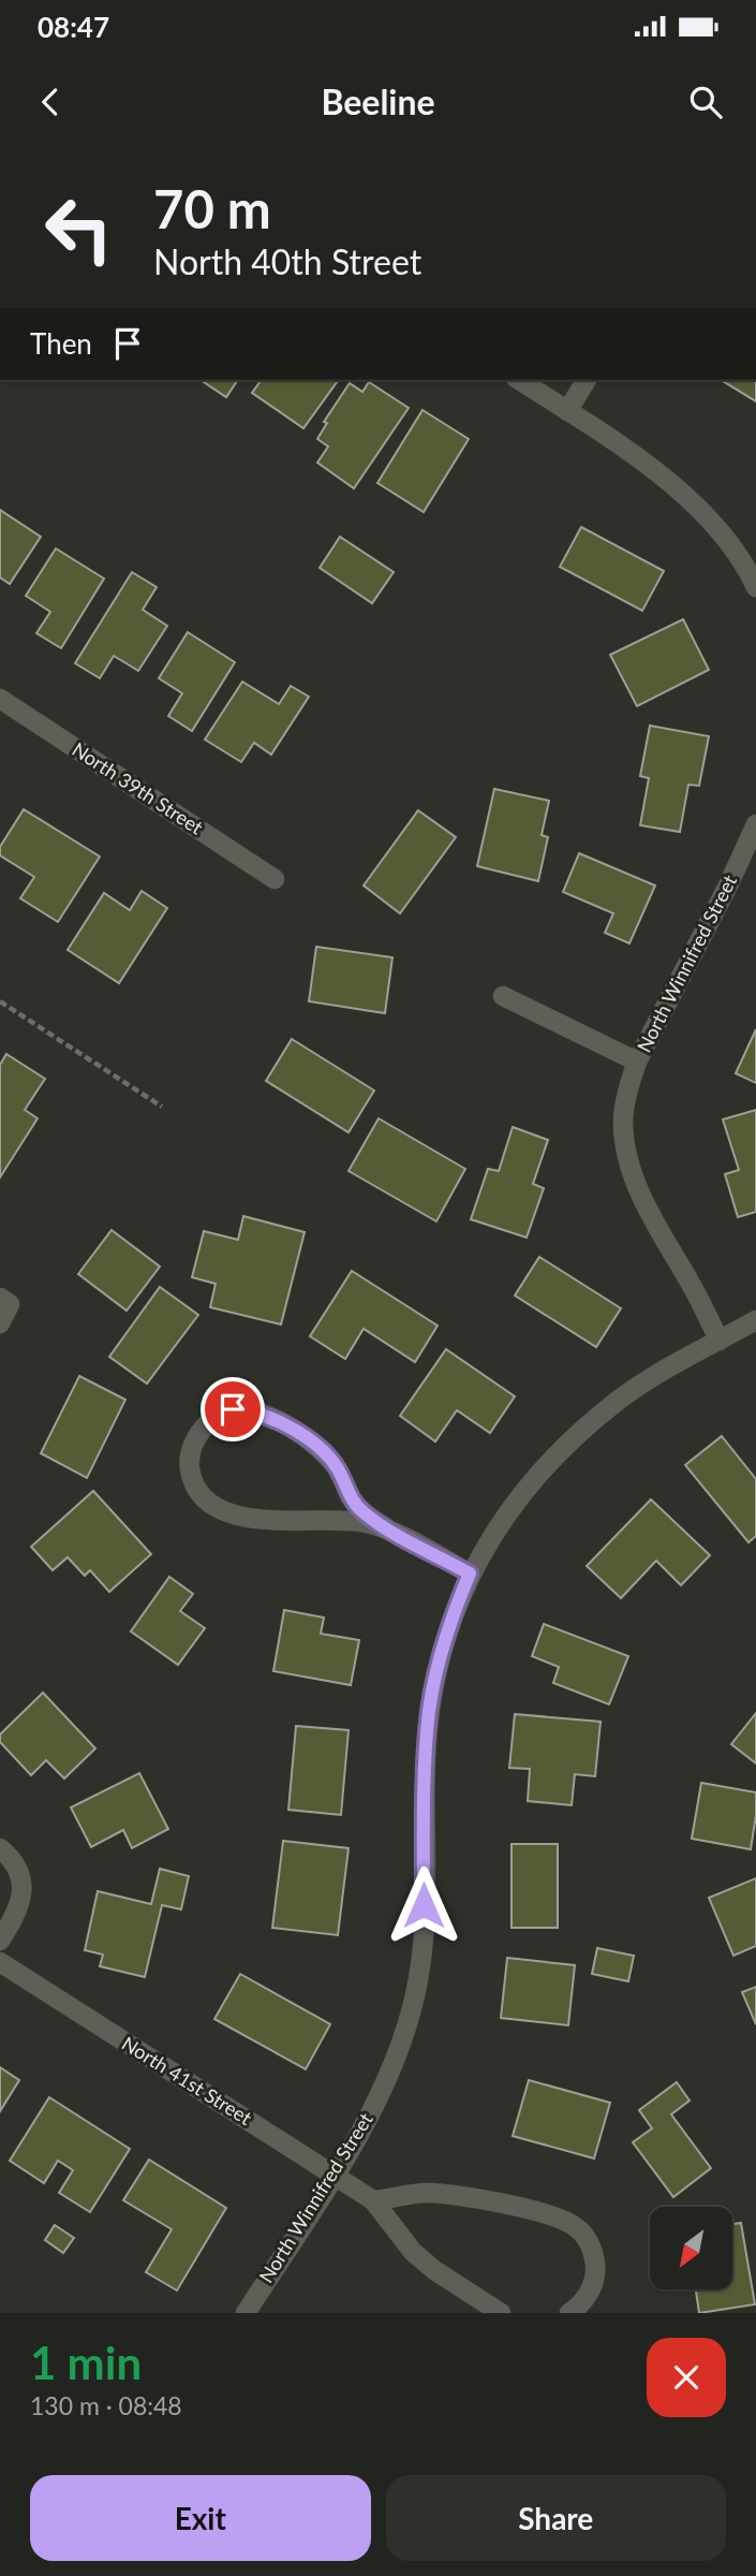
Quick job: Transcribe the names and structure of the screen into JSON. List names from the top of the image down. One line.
{"streets":{"street":["North 39th Street","North Winnifred Street","North 41st Street"]},"crossings":[["North Winnifred Street","North 41st Street"]],"north":"bottom left","page":{"status":"08:47","header":"Beeline","turn":["70 m","North 40th Street"],"then":"Then","heading":["1 min","130 m · 08:48"],"buttons":["Exit","Share"]}}
